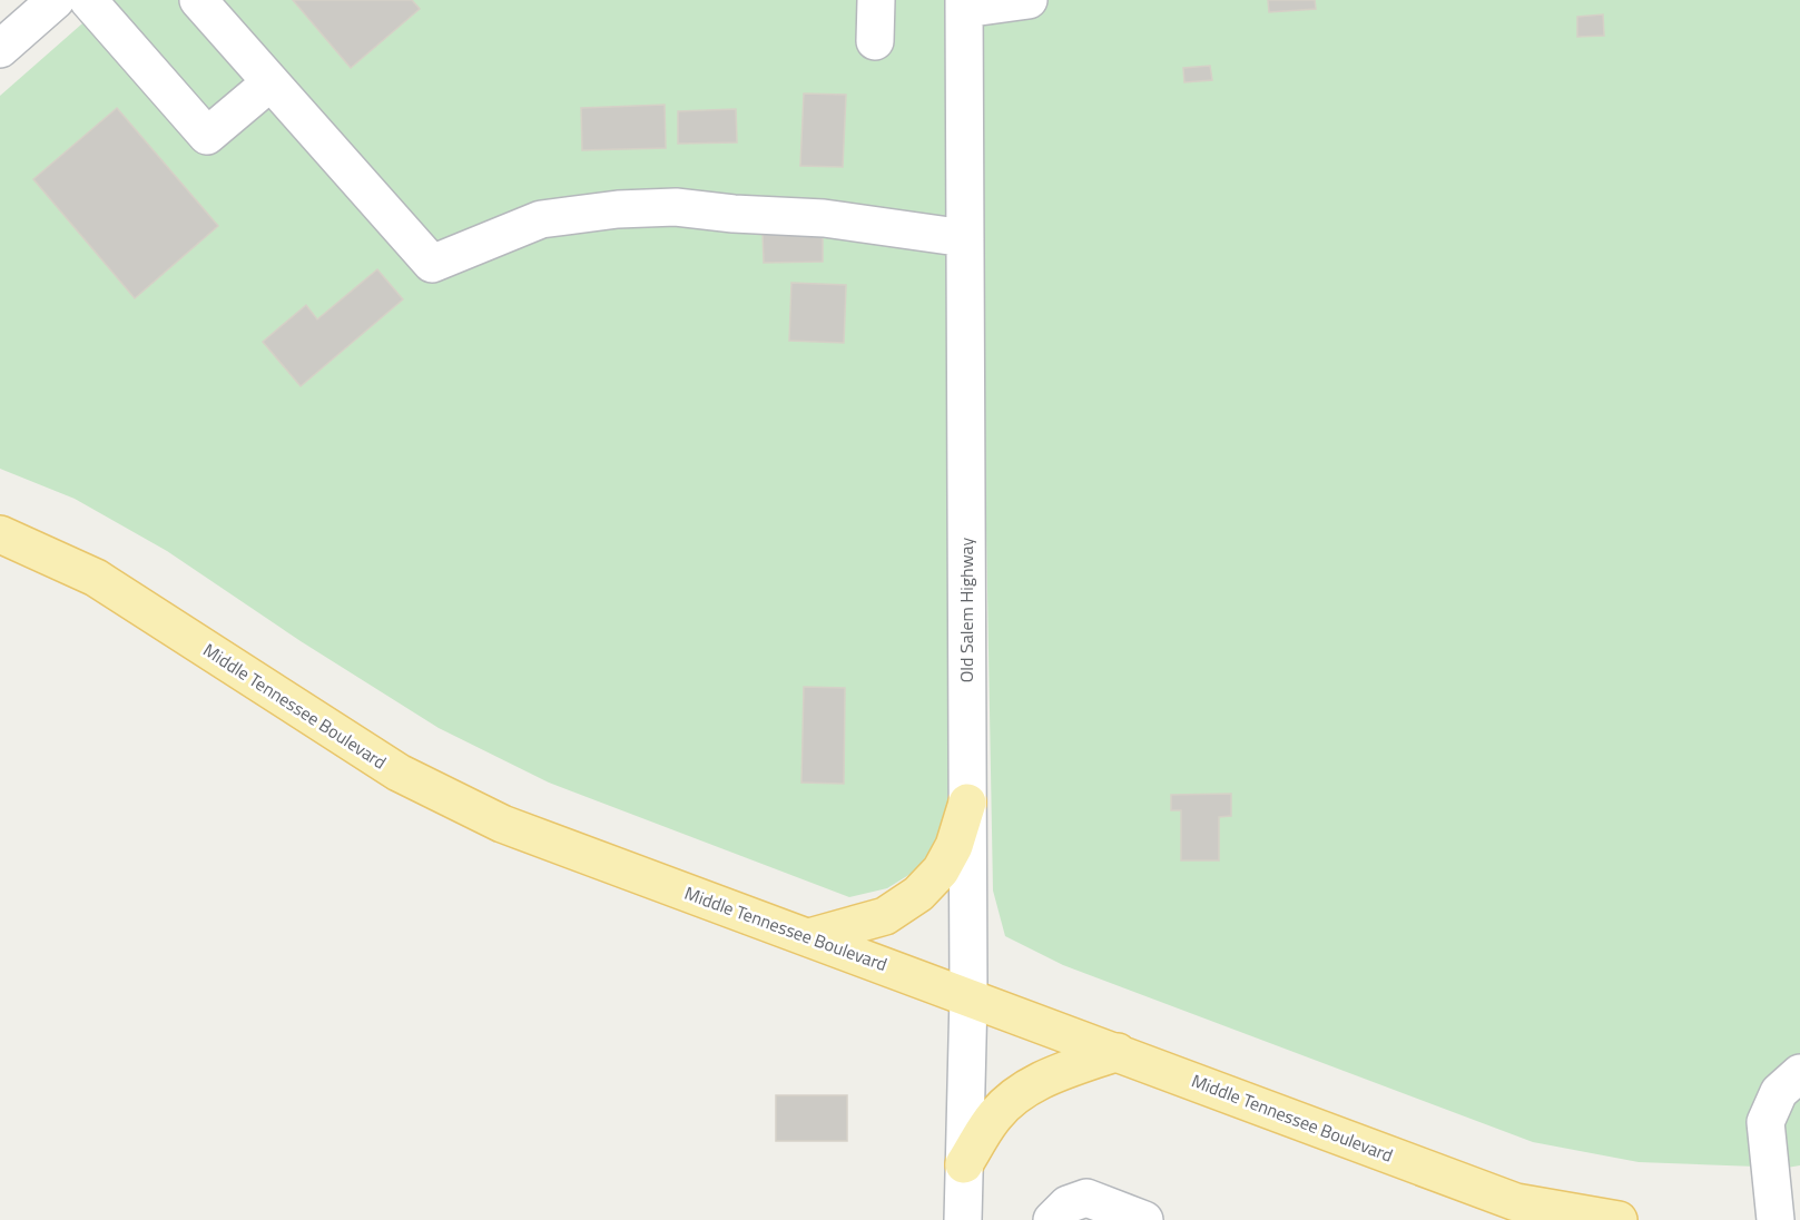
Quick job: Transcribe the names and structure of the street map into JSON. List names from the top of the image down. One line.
{"streets":{"main road":["Middle Tennessee Boulevard"],"street":["Old Salem Highway"]},"crossings":[["Old Salem Highway","Middle Tennessee Boulevard"]]}
